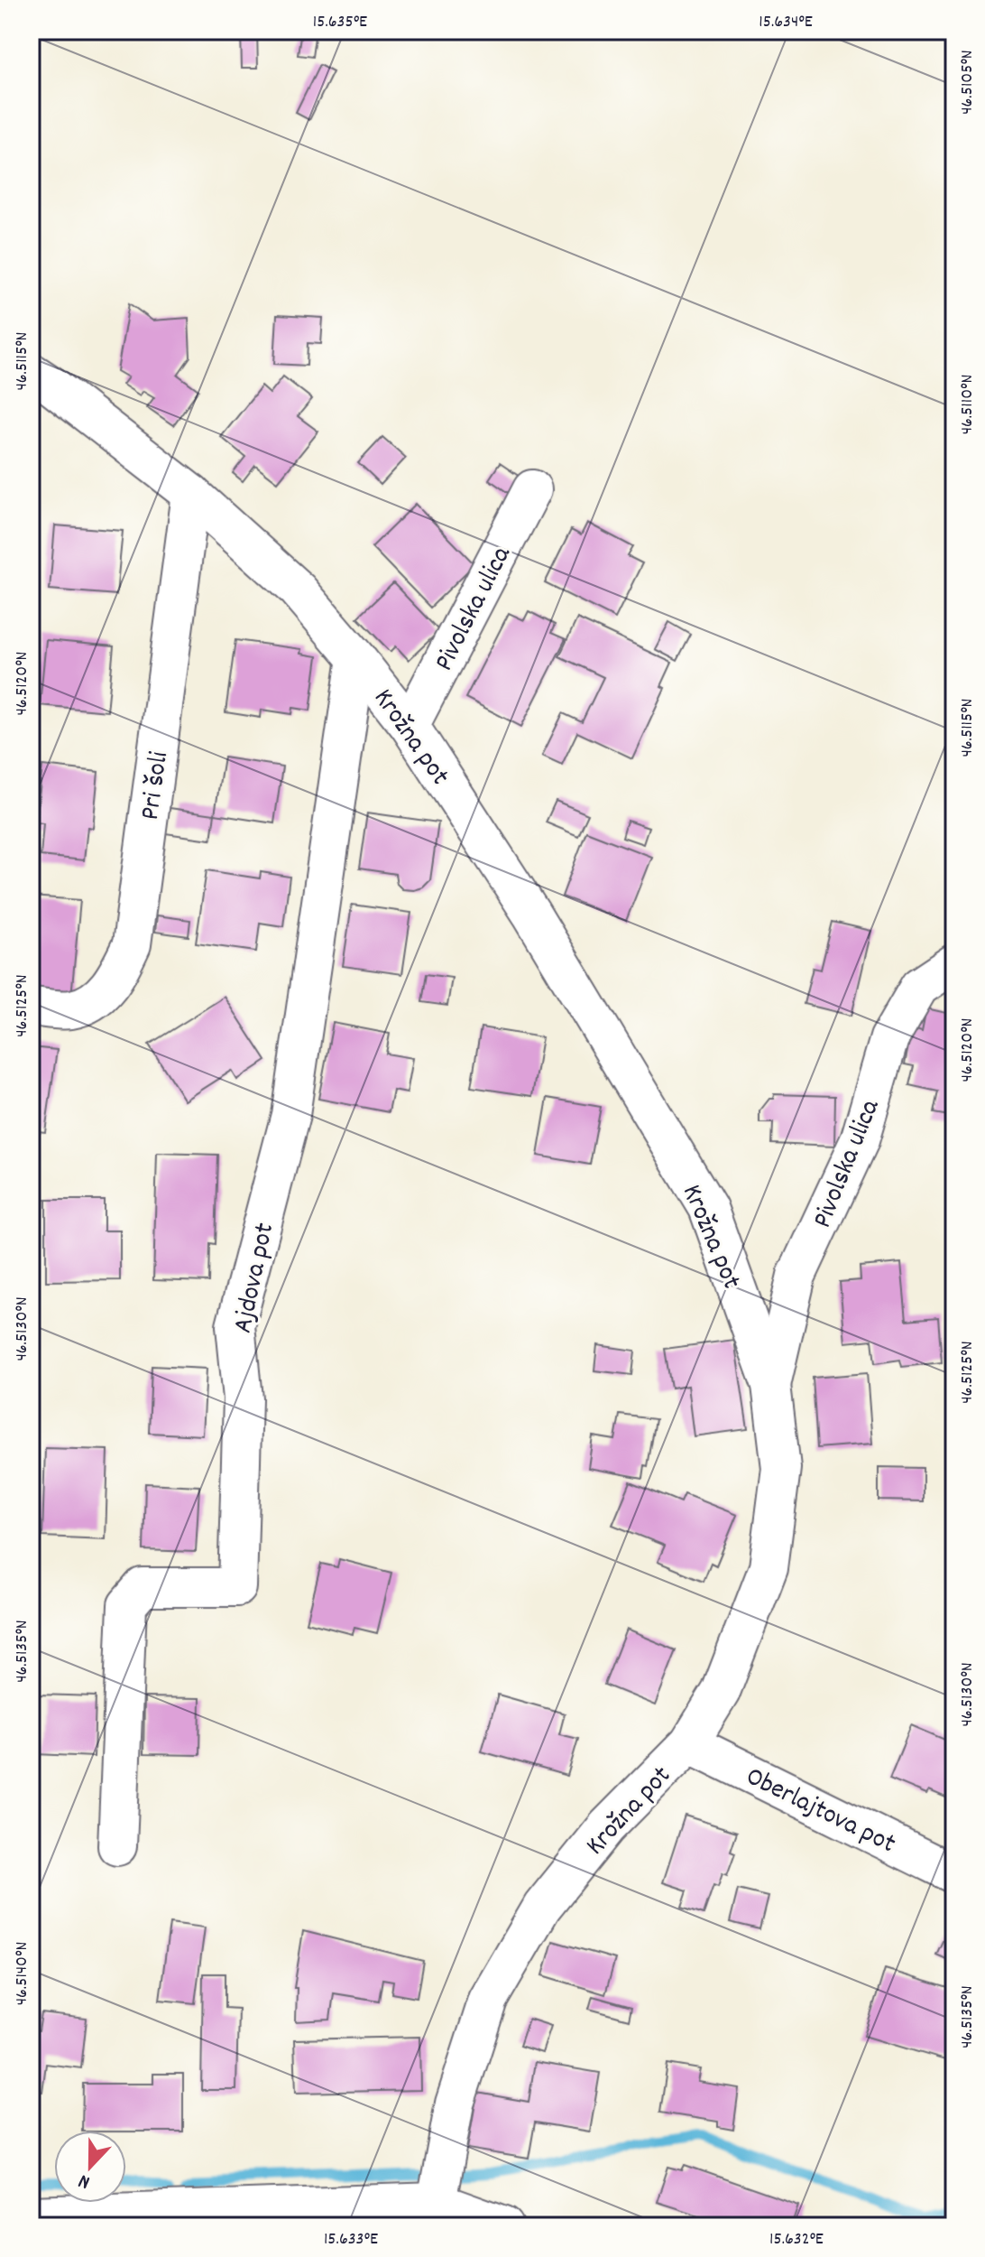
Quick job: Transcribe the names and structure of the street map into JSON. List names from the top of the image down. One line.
{"streets":{"street":["Pivolska ulica","Krožna pot","Pri šoli","Ajdova pot","Oberlajtova pot"]},"crossings":[["Pivolska ulica","Krožna pot"],["Krožna pot","Pri šoli"],["Krožna pot","Ajdova pot"],["Krožna pot","Oberlajtova pot"]],"north":"bottom","coordinates":["15.635°E","15.634°E","46.5105°N","46.5115°N","46.5110°N","46.5120°N","46.5125°N","46.5130°N","46.5135°N","46.5140°N","15.633°E","15.632°E"]}
